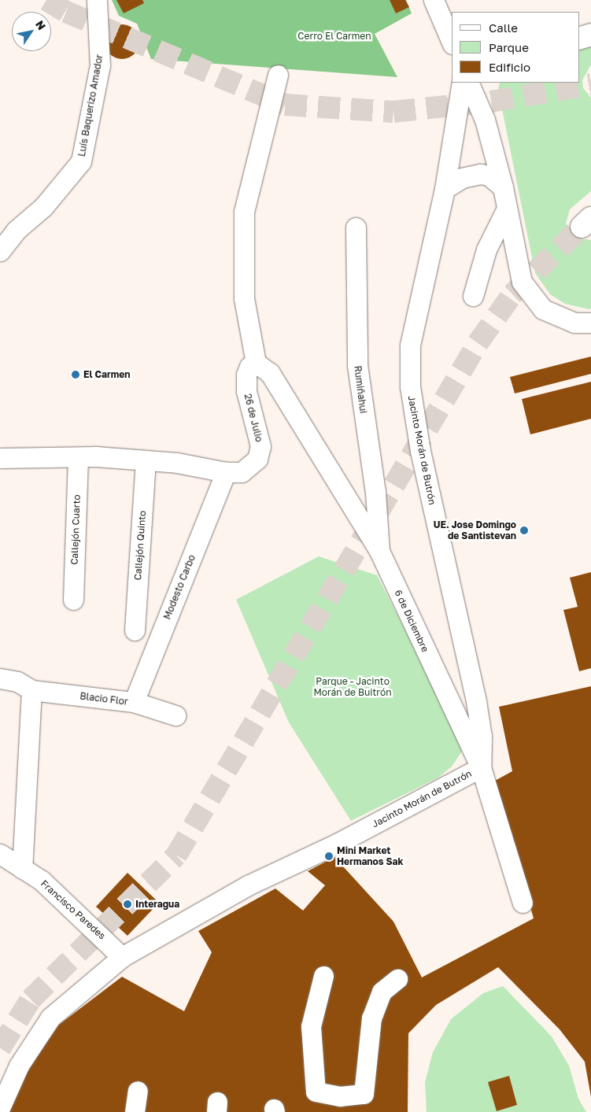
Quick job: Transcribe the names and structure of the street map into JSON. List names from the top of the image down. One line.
{"streets":{"street":["Luís Baquerizo Amador","Rumiñahui","26 de Julio","Jacinto Morán de Butrón","Callejón Cuarto","Callejón Quinto","Modesto Carbo","6 de Diciembre","Blacio Flor","Francisco Paredes"]},"crossings":[["Rumiñahui","6 de Diciembre"],["26 de Julio","Callejón Cuarto"],["26 de Julio","Callejón Quinto"],["26 de Julio","Modesto Carbo"],["26 de Julio","6 de Diciembre"],["Jacinto Morán de Butrón","6 de Diciembre"],["Jacinto Morán de Butrón","Francisco Paredes"],["Modesto Carbo","Blacio Flor"]],"parks":["Cerro El Carmen","Parque - Jacinto Morán de Buitrón"],"places":["El Carmen","UE. Jose Domingo de Santistevan","Mini Market Hermanos Sak","Interagua"],"legend":["Calle","Parque","Edificio"],"north":"top right"}
